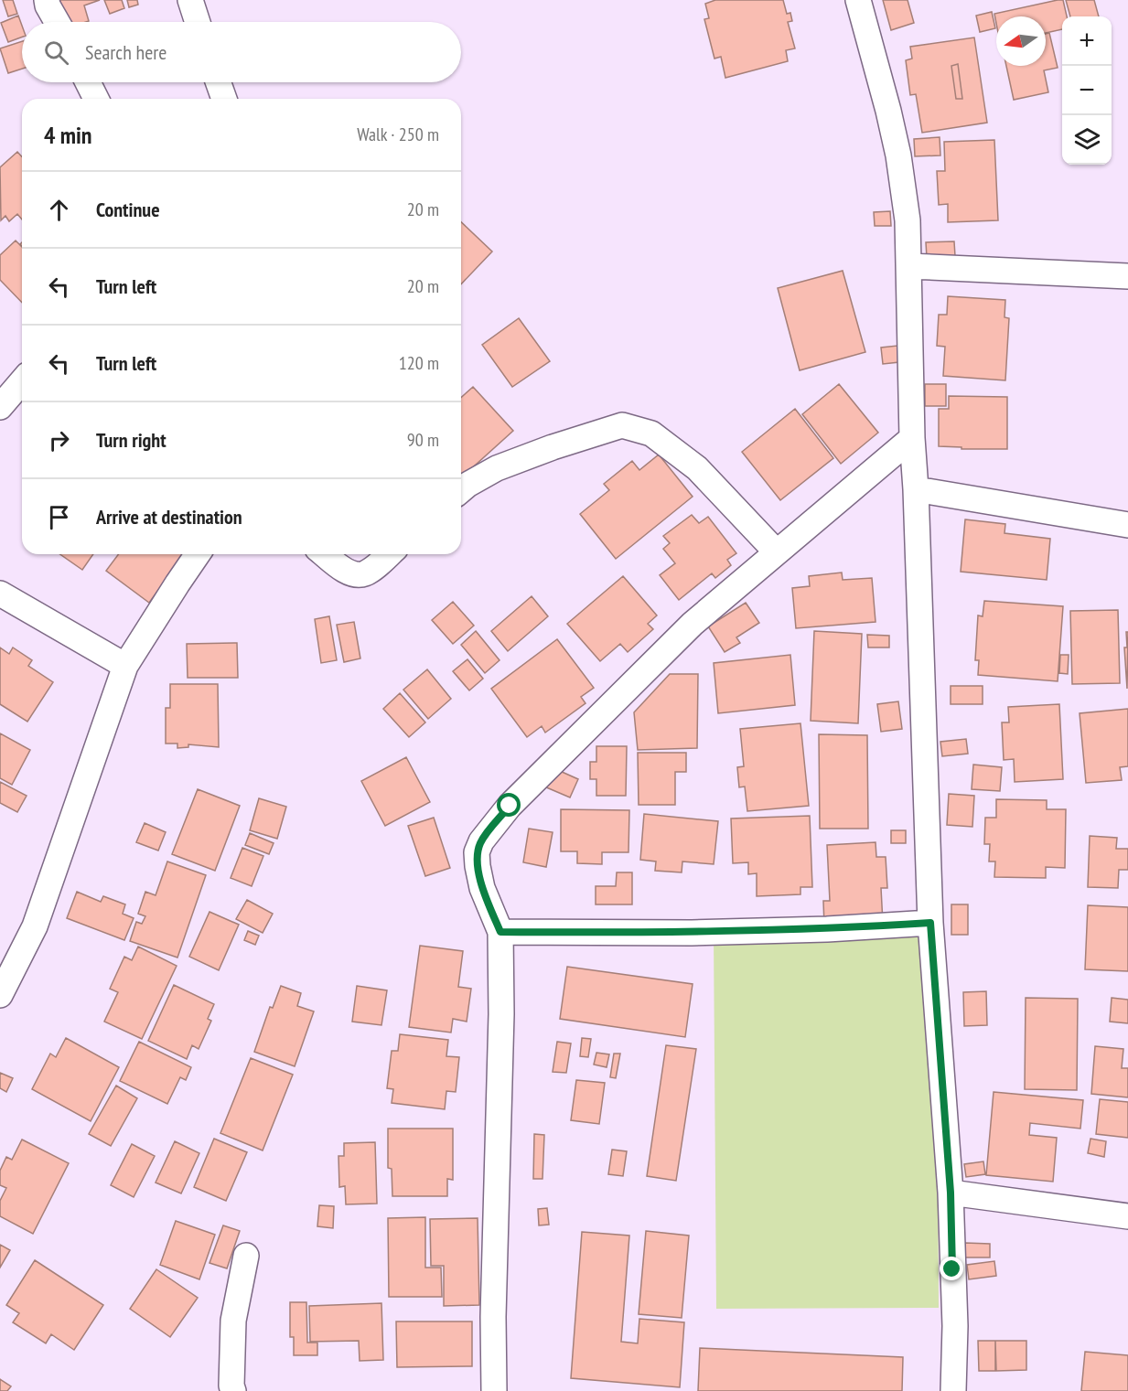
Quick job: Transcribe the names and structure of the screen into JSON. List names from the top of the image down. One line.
{"north":"left","page":{"map_buttons":["+","−"],"search":"Search here","heading":["4 min","Walk · 250 m"],"list":[["Continue","20 m"],["Turn left","20 m"],["Turn left","120 m"],["Turn right","90 m"],"Arrive at destination"]}}
